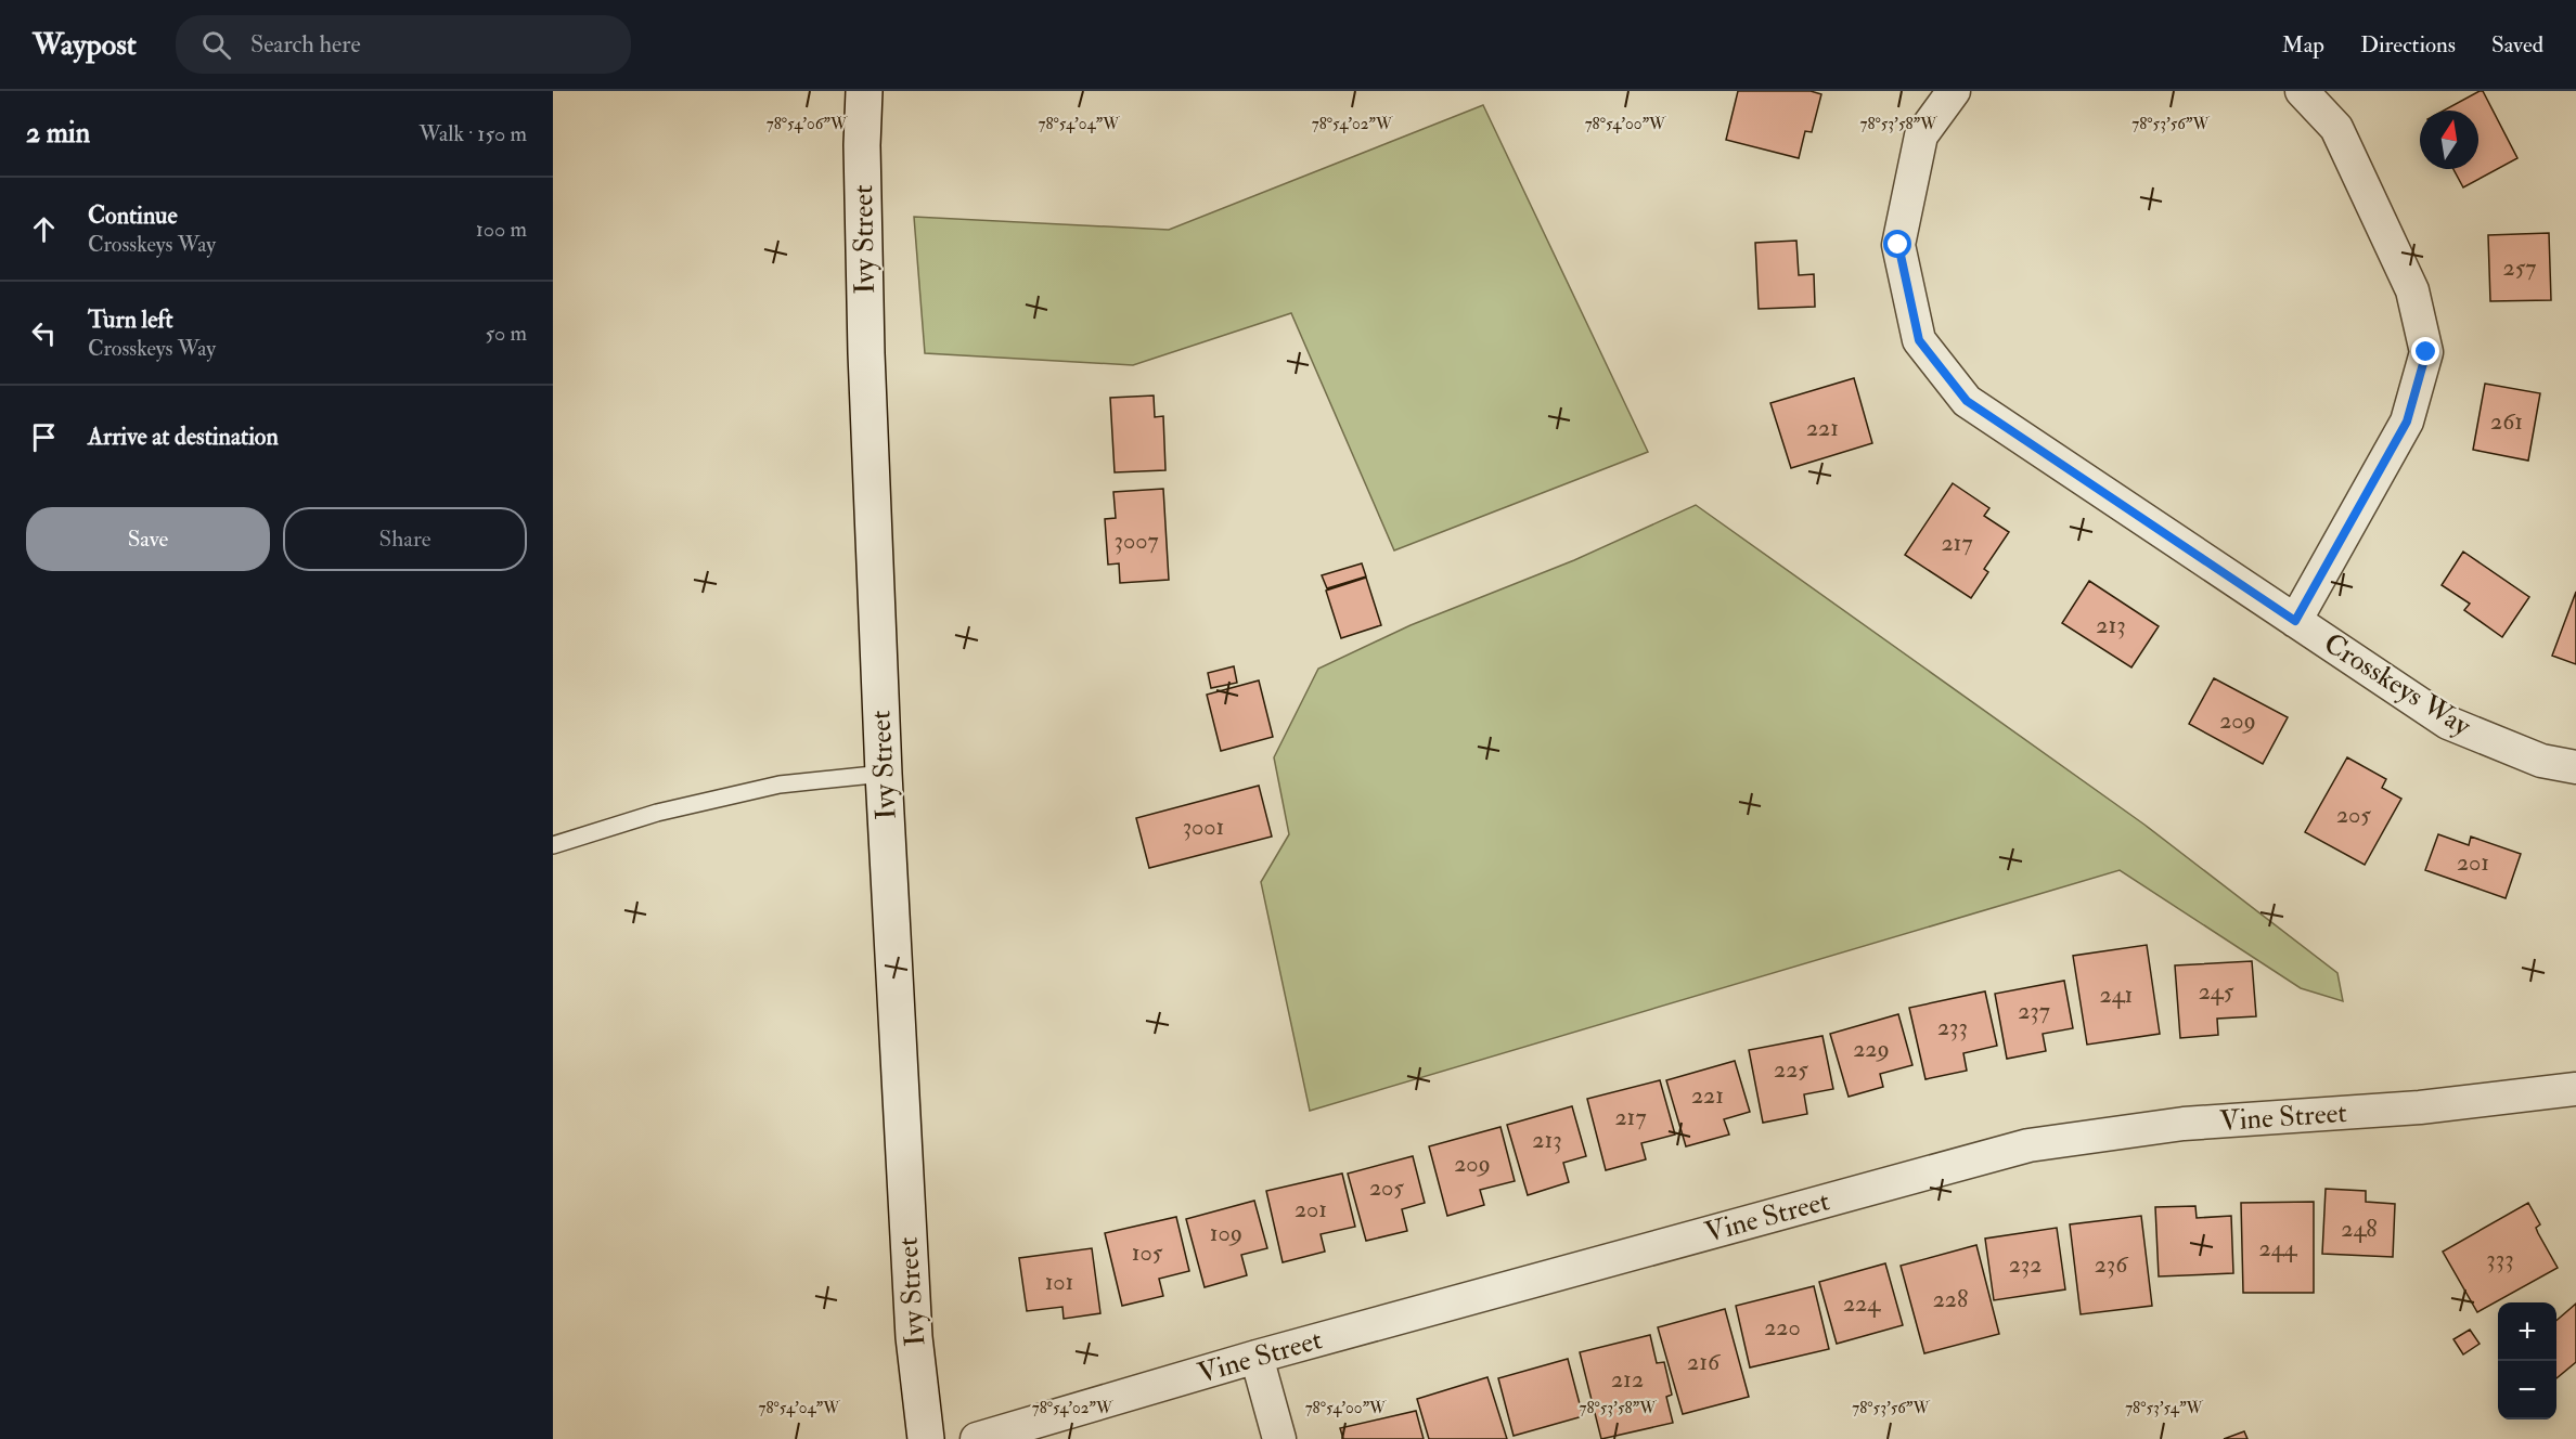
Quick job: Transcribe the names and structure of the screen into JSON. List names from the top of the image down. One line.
{"streets":{"main road":["Ivy Street"],"street":["Crosskeys Way","Vine Street"]},"house_numbers":["257","261","221","3007","217","213","209","205","3001","201","245","241","237","233","229","225","221","217","213","209","205","201","248","109","244","105","333","232","236","101","228","224","220","216","212"],"north":"top","page":{"header":"Waypost","search":"Search here","nav":["Map","Directions","Saved"],"heading":["2 min","Walk · 150 m"],"list":[["Continue","Crosskeys Way","100 m"],["Turn left","Crosskeys Way","50 m"],"Arrive at destination"],"buttons":["Save","Share"],"map_buttons":["+","−"]},"coordinates":["78°54'06\"W","78°54'04\"W","78°54'02\"W","78°54'00\"W","78°53'58\"W","78°53'56\"W","78°53'54\"W"]}
